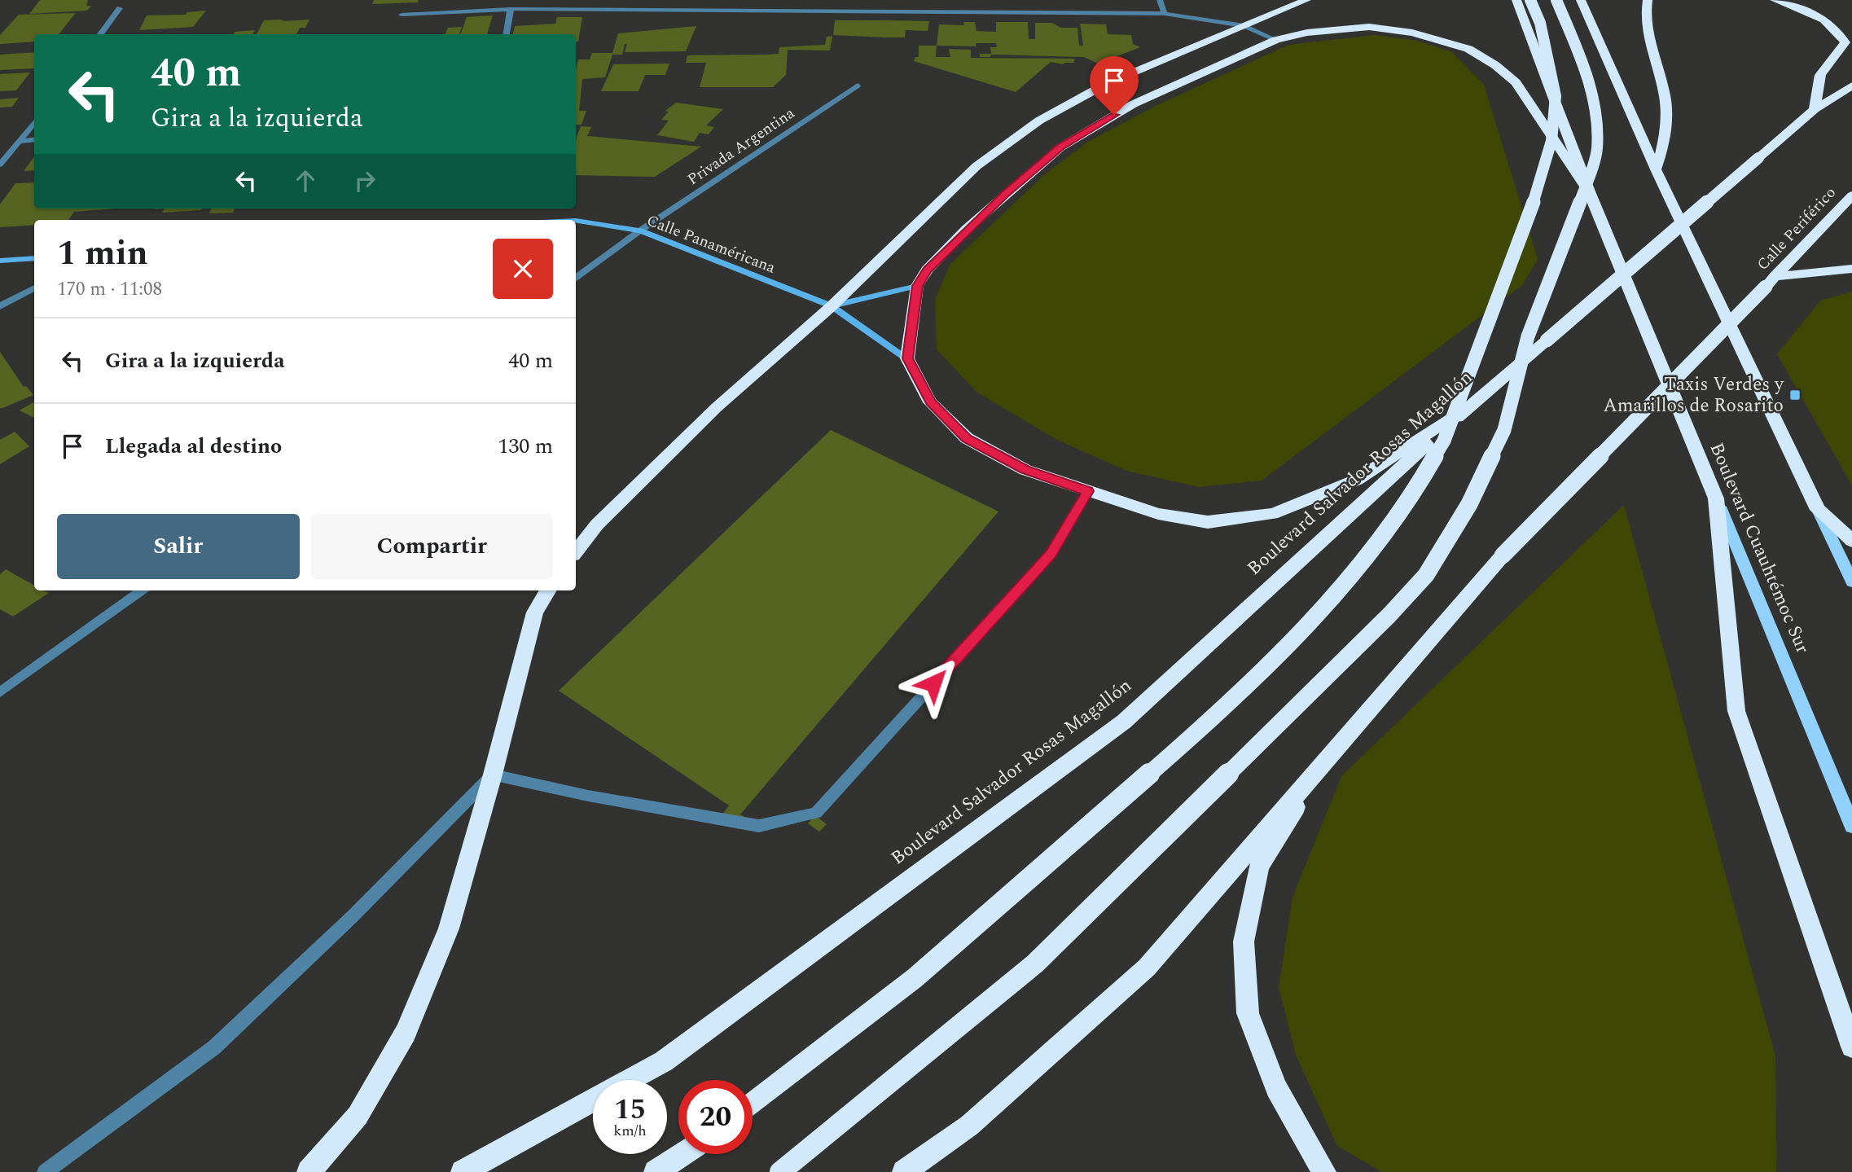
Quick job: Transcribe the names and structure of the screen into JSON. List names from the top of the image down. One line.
{"streets":{"highway":["Calle Periférico","Boulevard Salvador Rosas Magallón","Boulevard Cuauhtémoc Sur"],"main road":["Calle Panaméricana"],"street":["Privada Argentina"]},"crossings":[["Privada Argentina","Calle Panaméricana"]],"places":{"transit":["Taxis Verdes y Amarillos de Rosarito"]},"page":{"turn":["40 m","Gira a la izquierda"],"heading":["1 min","170 m · 11:08"],"list":[{"name":"Gira a la izquierda","value":"40 m"},{"name":"Llegada al destino","value":"130 m"}],"buttons":["Salir","Compartir"],"speed":"15 km/h","limit":"20"}}
